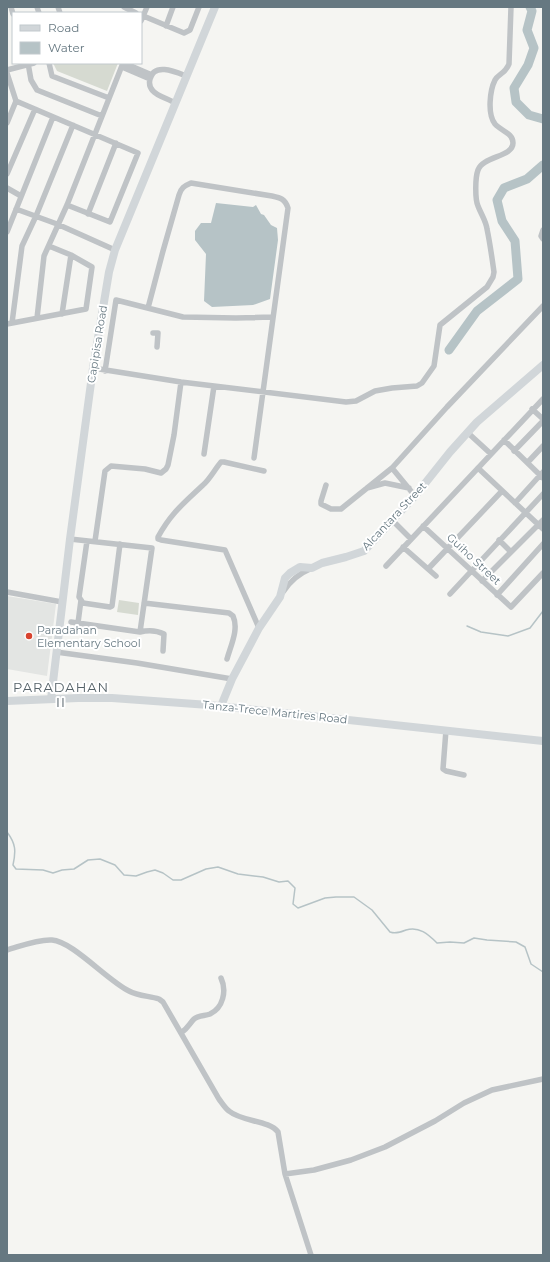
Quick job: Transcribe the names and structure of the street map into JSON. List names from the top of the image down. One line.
{"streets":{"main road":["Capipisa Road","Alcantara Street","Tanza-Trece Martires Road"],"street":["Guiho Street"]},"crossings":[["Capipisa Road","Tanza-Trece Martires Road"],["Alcantara Street","Tanza-Trece Martires Road"]],"districts":["PARADAHAN II"],"places":["Paradahan Elementary School"],"legend":["Road","Water"]}
